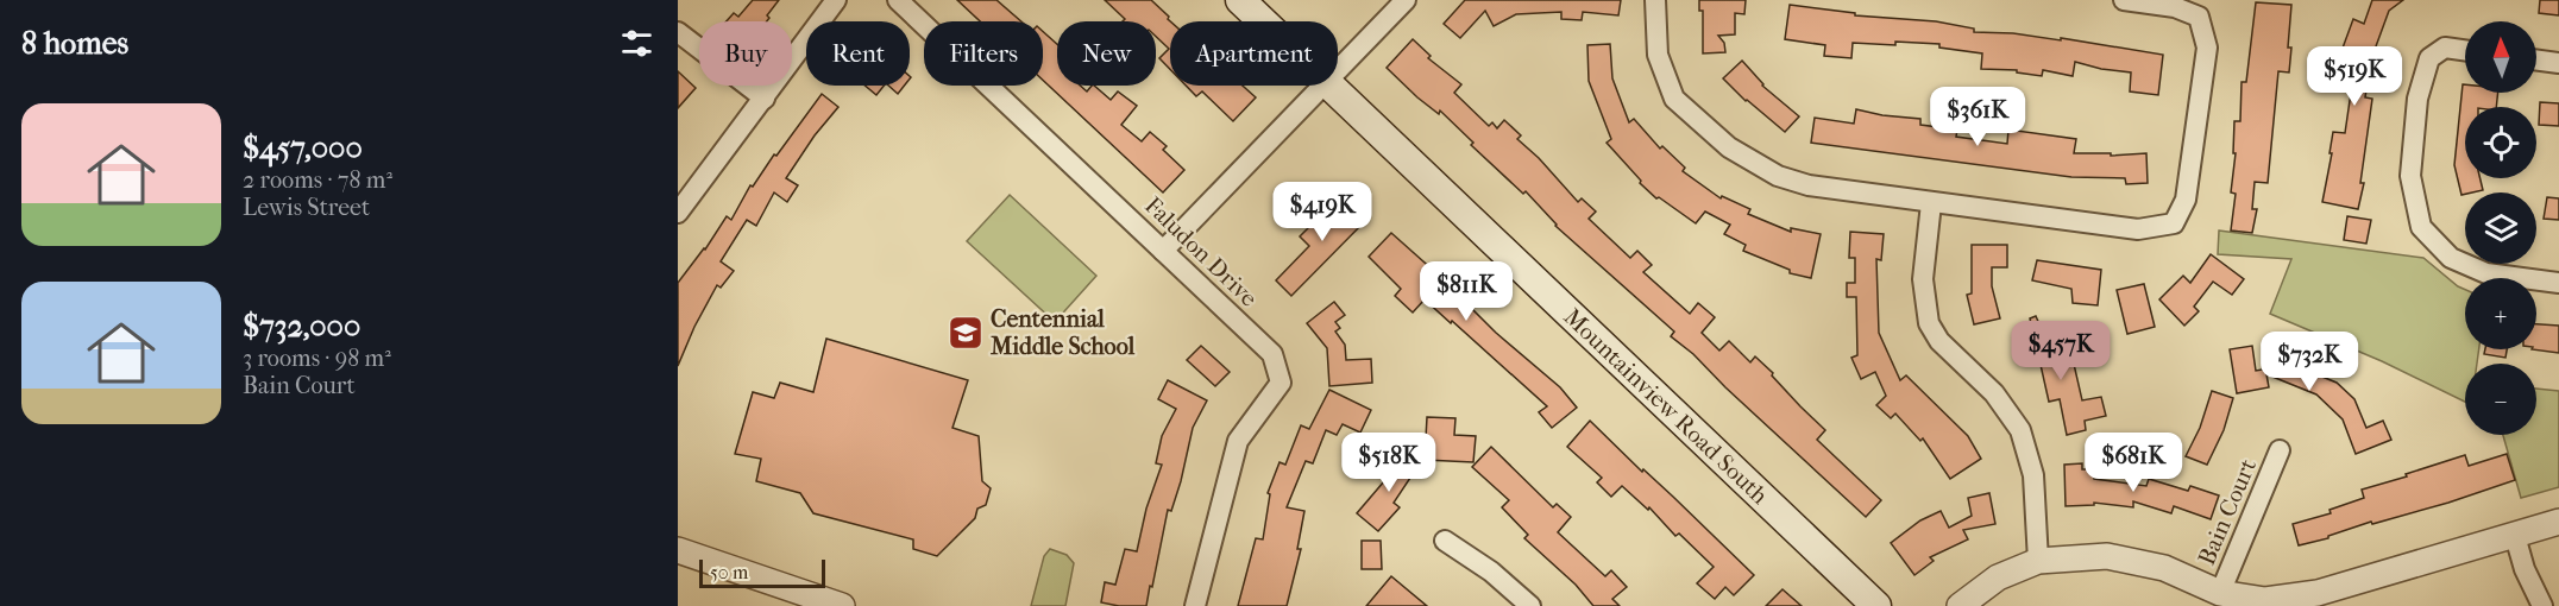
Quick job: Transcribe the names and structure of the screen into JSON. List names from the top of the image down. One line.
{"streets":{"main road":["Mountainview Road South"],"street":["Faludon Drive","Bain Court"]},"places":{"school or university":["Centennial Middle School"]},"scale_bar":"50 m","north":"top","page":{"heading":"8 homes","map_buttons":["+","−"],"chip":["Buy","Rent","Filters","New","Apartment"],"price":["$519K","$361K","$419K","$811K","$457K","$732K","$518K","$681K"],"list":[{"name":"$457,000","note":"2 rooms · 78 m² · Lewis Street"},{"name":"$732,000","note":"3 rooms · 98 m² · Bain Court"}],"scale":"50 m"}}
